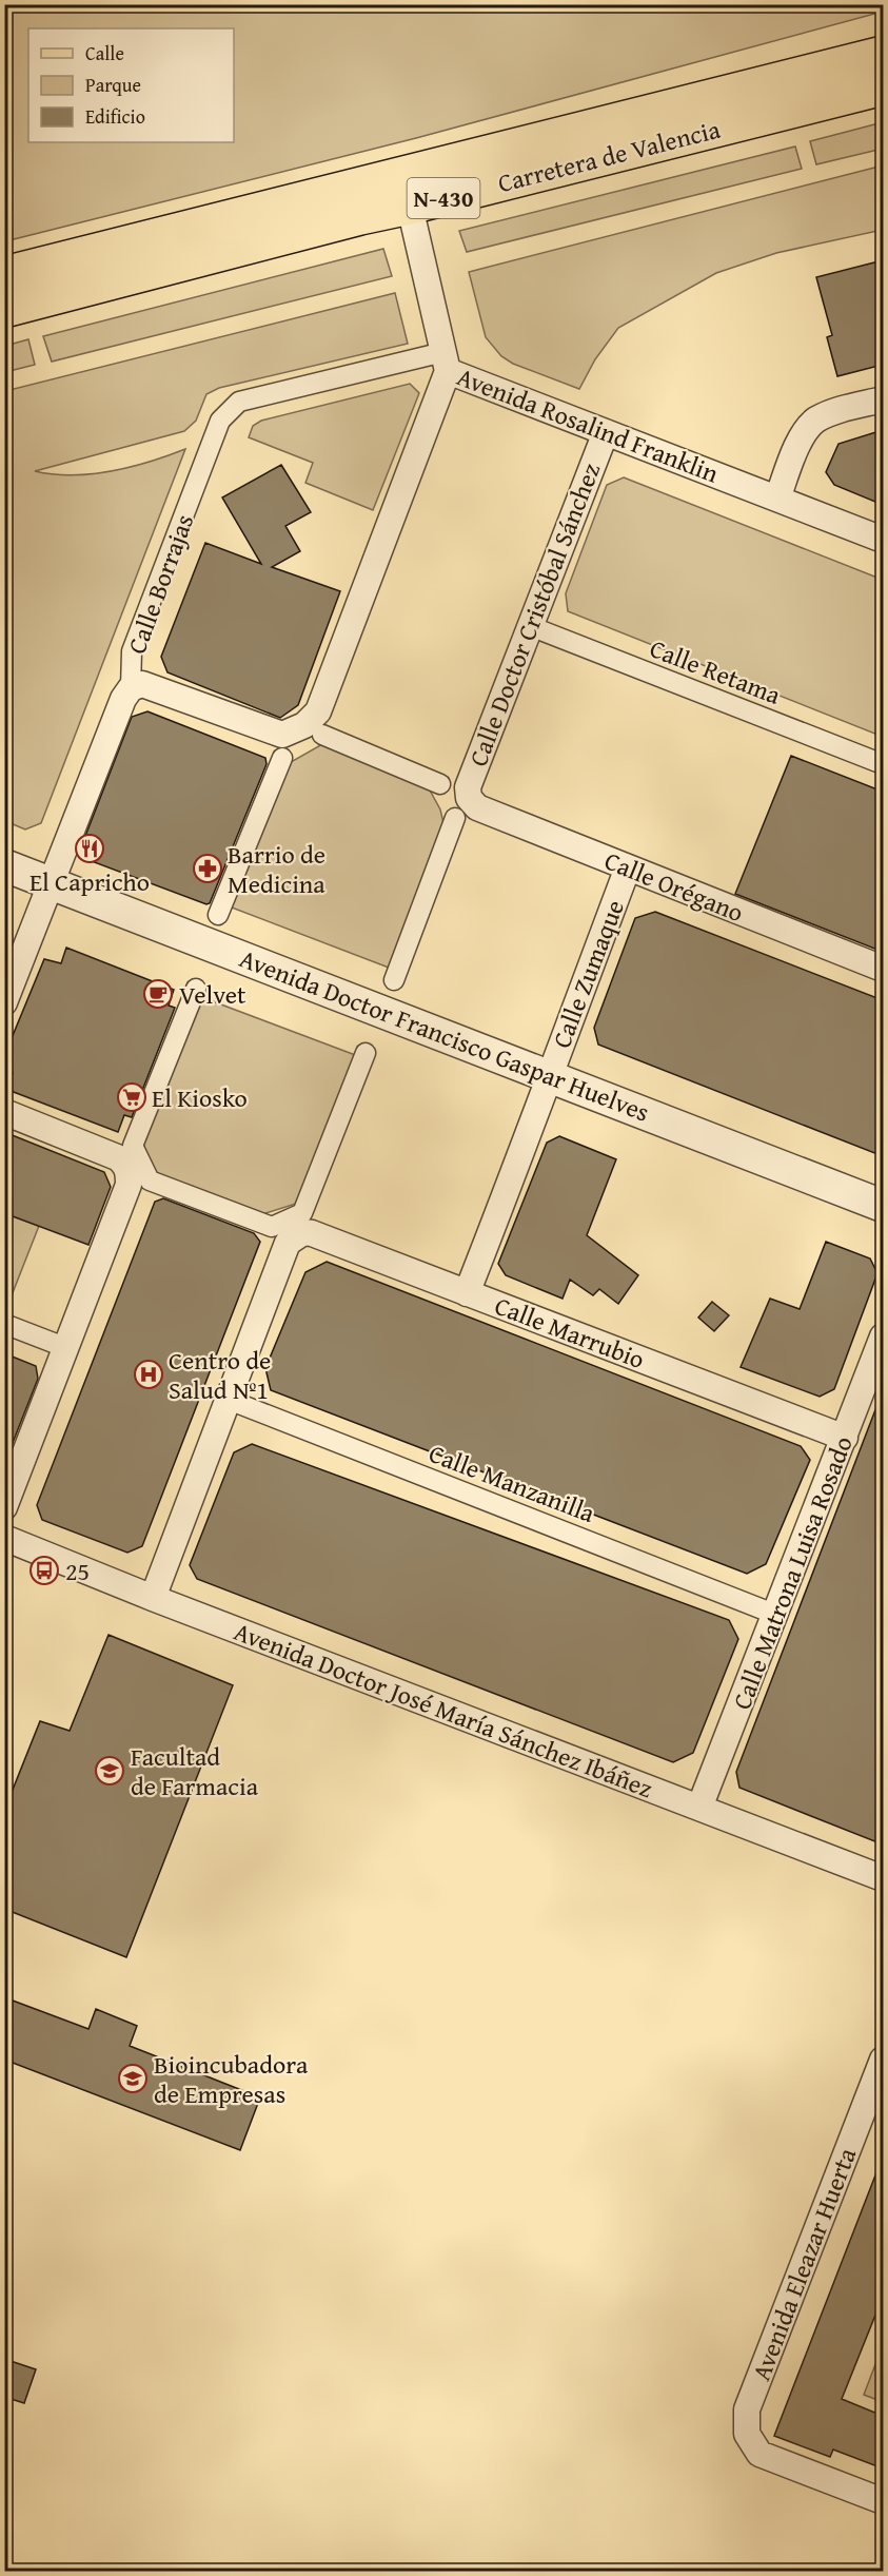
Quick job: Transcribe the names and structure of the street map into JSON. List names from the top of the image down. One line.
{"streets":{"main road":["Carretera de Valencia","N-430"],"street":["Avenida Rosalind Franklin","Calle Borrajas","Calle Doctor Cristóbal Sánchez","Calle Retama","Calle Orégano","Calle Zumaque","Avenida Doctor Francisco Gaspar Huelves","Calle Marrubio","Calle Manzanilla","Calle Matrona Luisa Rosado","Avenida Doctor José María Sánchez Ibáñez","Avenida Eleazar Huerta"]},"crossings":[["Carretera de Valencia","Avenida Rosalind Franklin"],["Avenida Rosalind Franklin","Calle Borrajas"],["Avenida Rosalind Franklin","Calle Doctor Cristóbal Sánchez"],["Calle Borrajas","Avenida Doctor Francisco Gaspar Huelves"],["Calle Doctor Cristóbal Sánchez","Calle Retama"],["Calle Doctor Cristóbal Sánchez","Calle Orégano"],["Calle Orégano","Calle Zumaque"],["Calle Zumaque","Avenida Doctor Francisco Gaspar Huelves"],["Calle Zumaque","Calle Marrubio"],["Calle Marrubio","Calle Matrona Luisa Rosado"],["Calle Manzanilla","Calle Matrona Luisa Rosado"],["Calle Matrona Luisa Rosado","Avenida Doctor José María Sánchez Ibáñez"]],"places":{"restaurant":["El Capricho"],"pharmacy":["Barrio de Medicina"],"cafe":["Velvet"],"supermarket":["El Kiosko"],"hospital":["Centro de Salud Nº1"],"bus stop":["25"],"school or university":["Facultad de Farmacia","Bioincubadora de Empresas"]},"legend":["Calle","Parque","Edificio"]}
